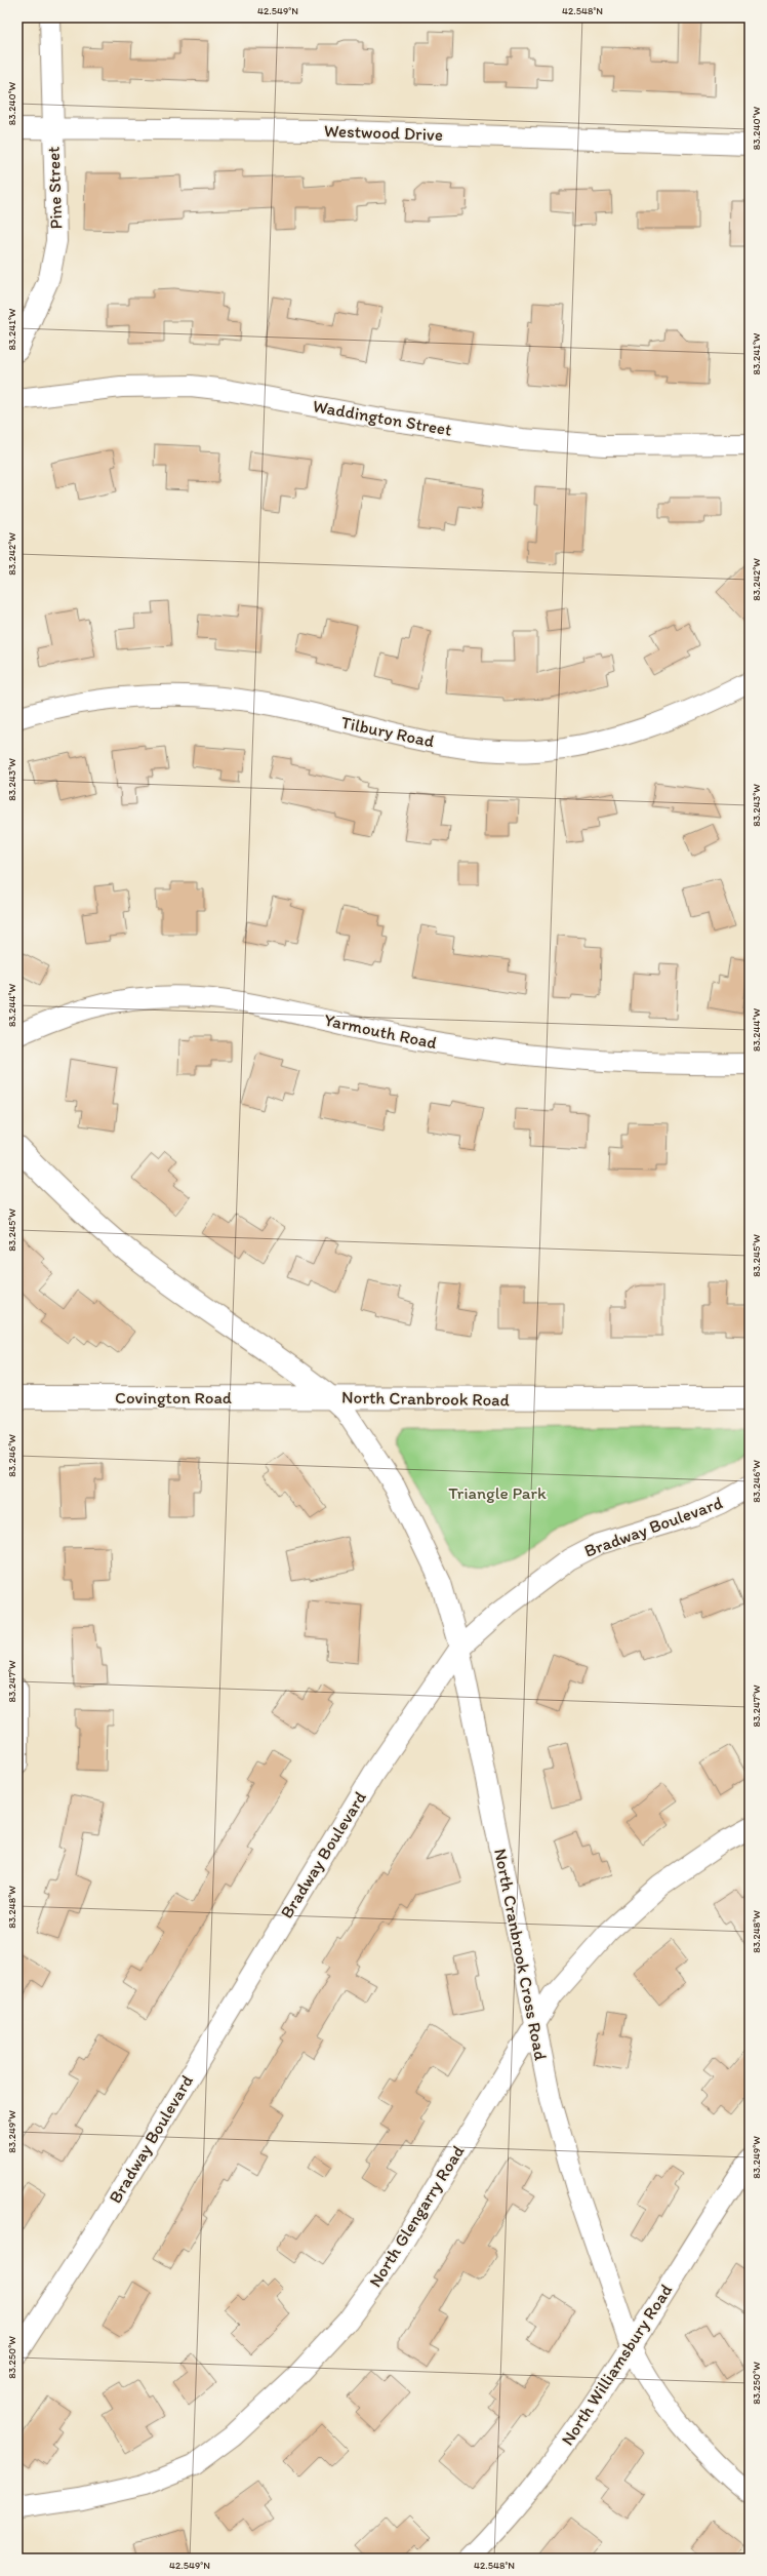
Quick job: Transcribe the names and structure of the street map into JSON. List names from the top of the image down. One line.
{"streets":{"street":["Westwood Drive","Pine Street","Waddington Street","Tilbury Road","Yarmouth Road","Covington Road","North Cranbrook Road","Bradway Boulevard","North Cranbrook Cross Road","North Glengarry Road","North Williamsbury Road"]},"crossings":[["Westwood Drive","Pine Street"],["Covington Road","North Cranbrook Road"],["Covington Road","North Cranbrook Cross Road"],["North Cranbrook Road","North Cranbrook Cross Road"],["Bradway Boulevard","North Cranbrook Cross Road"],["North Cranbrook Cross Road","North Glengarry Road"],["North Cranbrook Cross Road","North Williamsbury Road"]],"parks":["Triangle Park"],"coordinates":["42.549°N","42.548°N","83.240°W","83.241°W","83.242°W","83.243°W","83.244°W","83.245°W","83.246°W","83.247°W","83.248°W","83.249°W","83.250°W"]}
